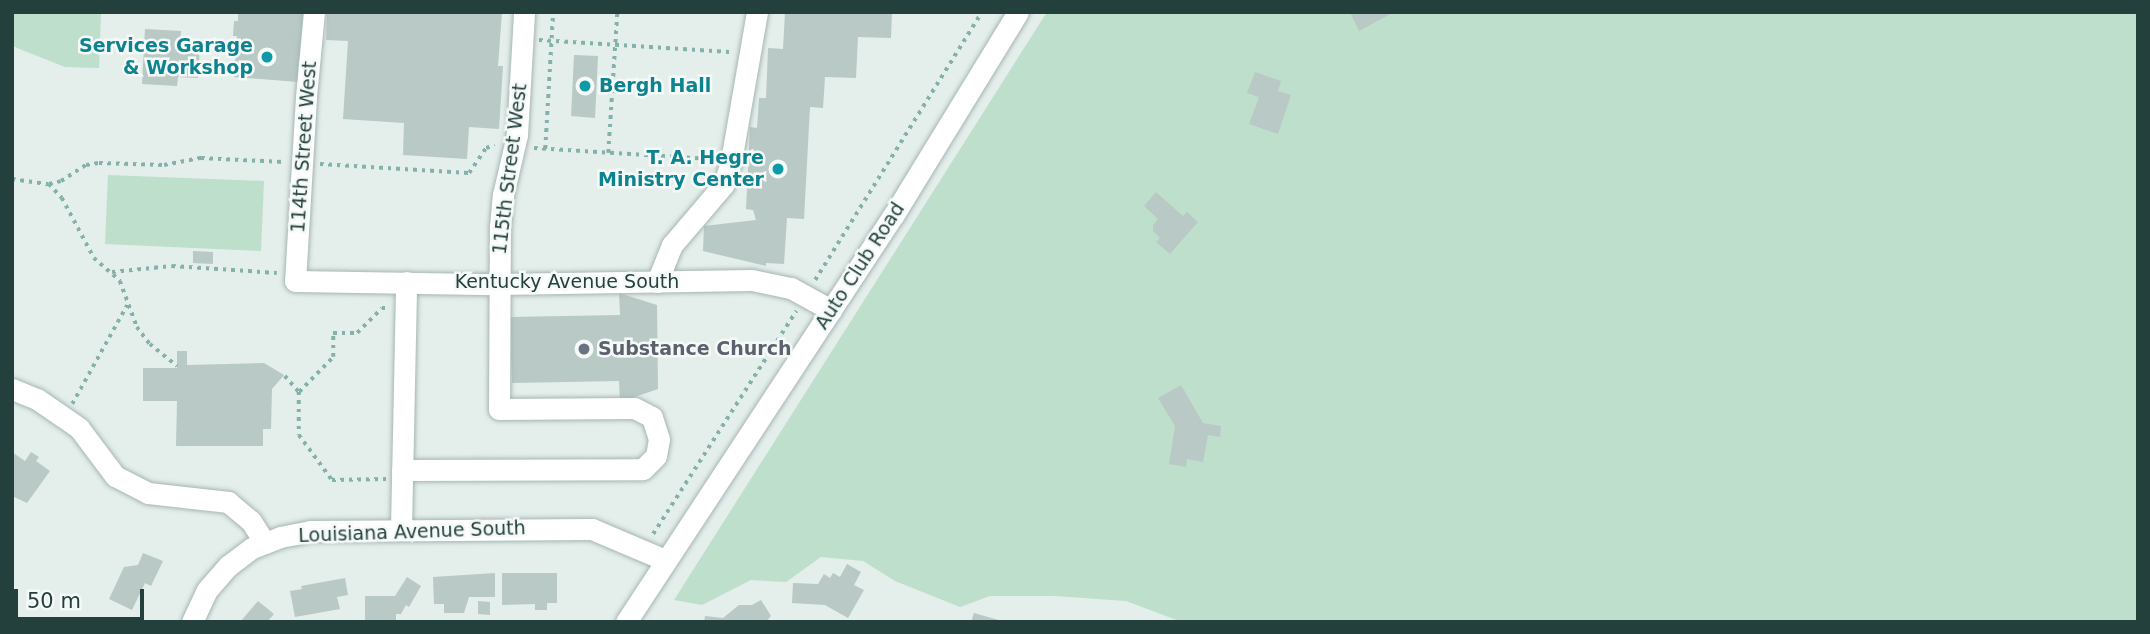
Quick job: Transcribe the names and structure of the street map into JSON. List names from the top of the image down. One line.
{"streets":{"street":["114th Street West","115th Street West","Auto Club Road","Kentucky Avenue South","Louisiana Avenue South"]},"crossings":[["114th Street West","Kentucky Avenue South"],["115th Street West","Kentucky Avenue South"],["Auto Club Road","Kentucky Avenue South"],["Auto Club Road","Louisiana Avenue South"]],"places":["Services Garage & Workshop","Bergh Hall","T. A. Hegre Ministry Center","Substance Church"],"scale_bar":"50 m"}
